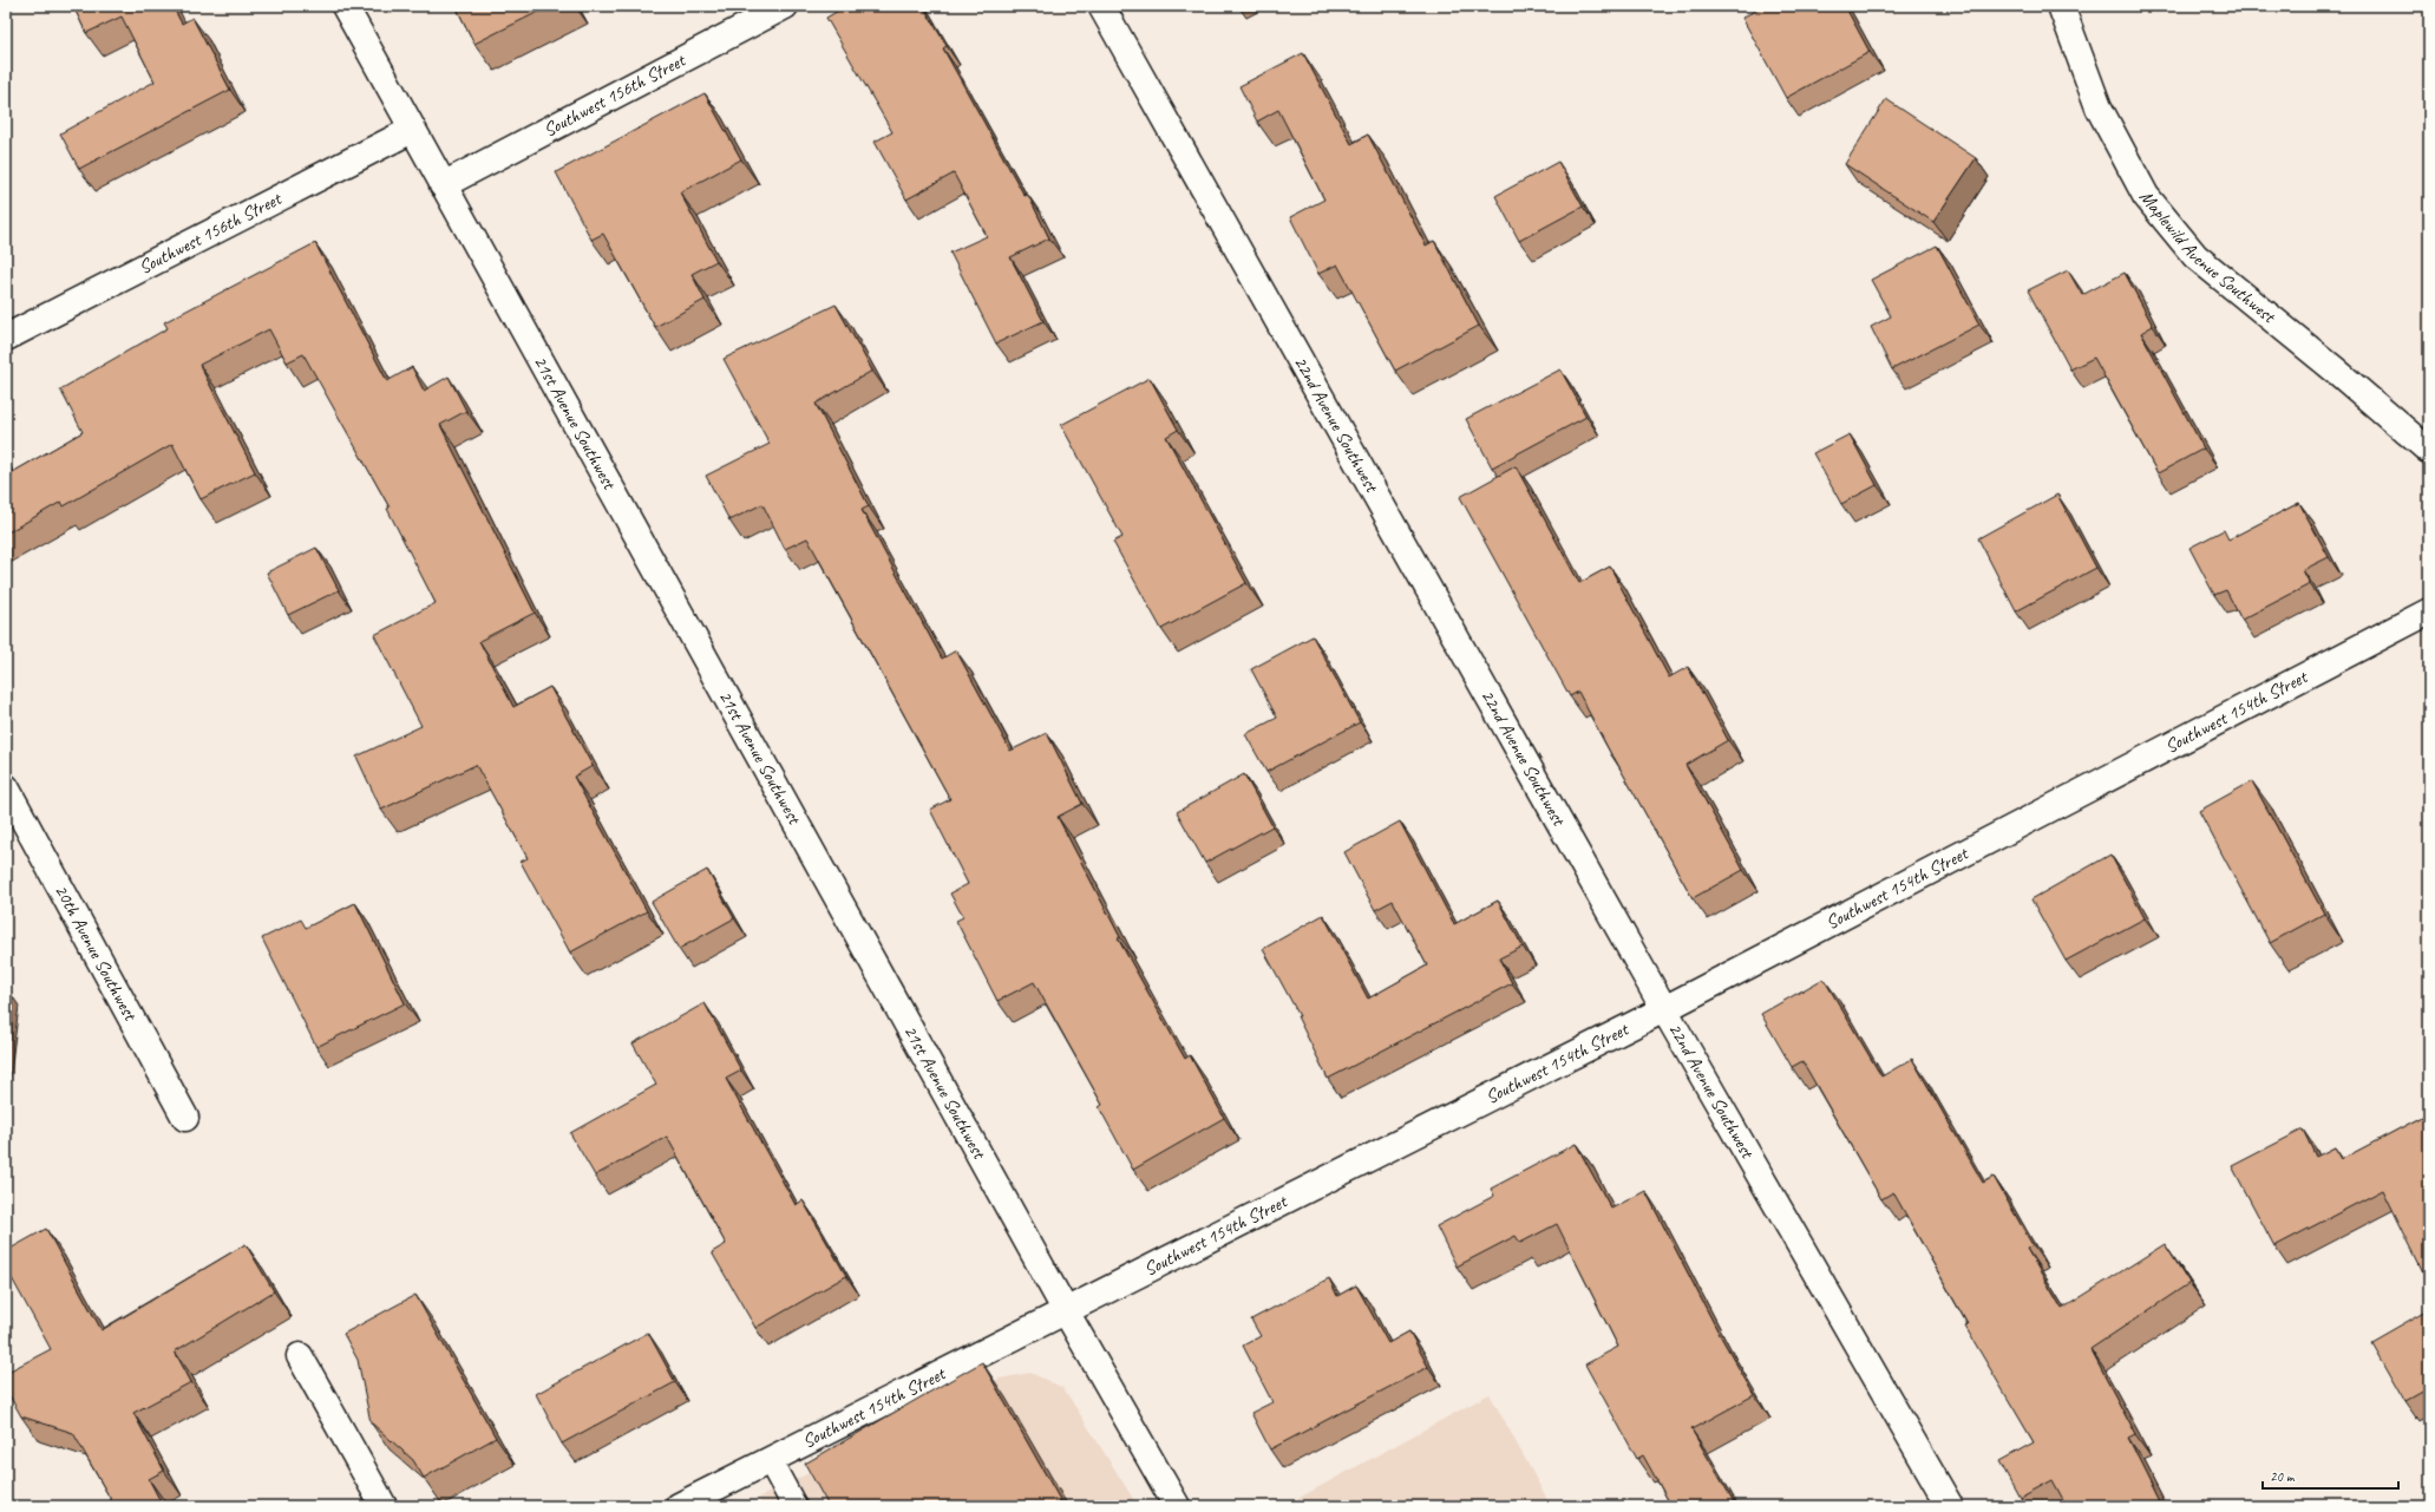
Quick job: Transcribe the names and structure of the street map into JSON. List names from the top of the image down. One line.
{"streets":{"street":["Southwest 156th Street","Maplewild Avenue Southwest","21st Avenue Southwest","22nd Avenue Southwest","Southwest 154th Street","20th Avenue Southwest"]},"crossings":[["Southwest 156th Street","21st Avenue Southwest"],["21st Avenue Southwest","Southwest 154th Street"],["22nd Avenue Southwest","Southwest 154th Street"]],"scale_bar":"20 m"}
